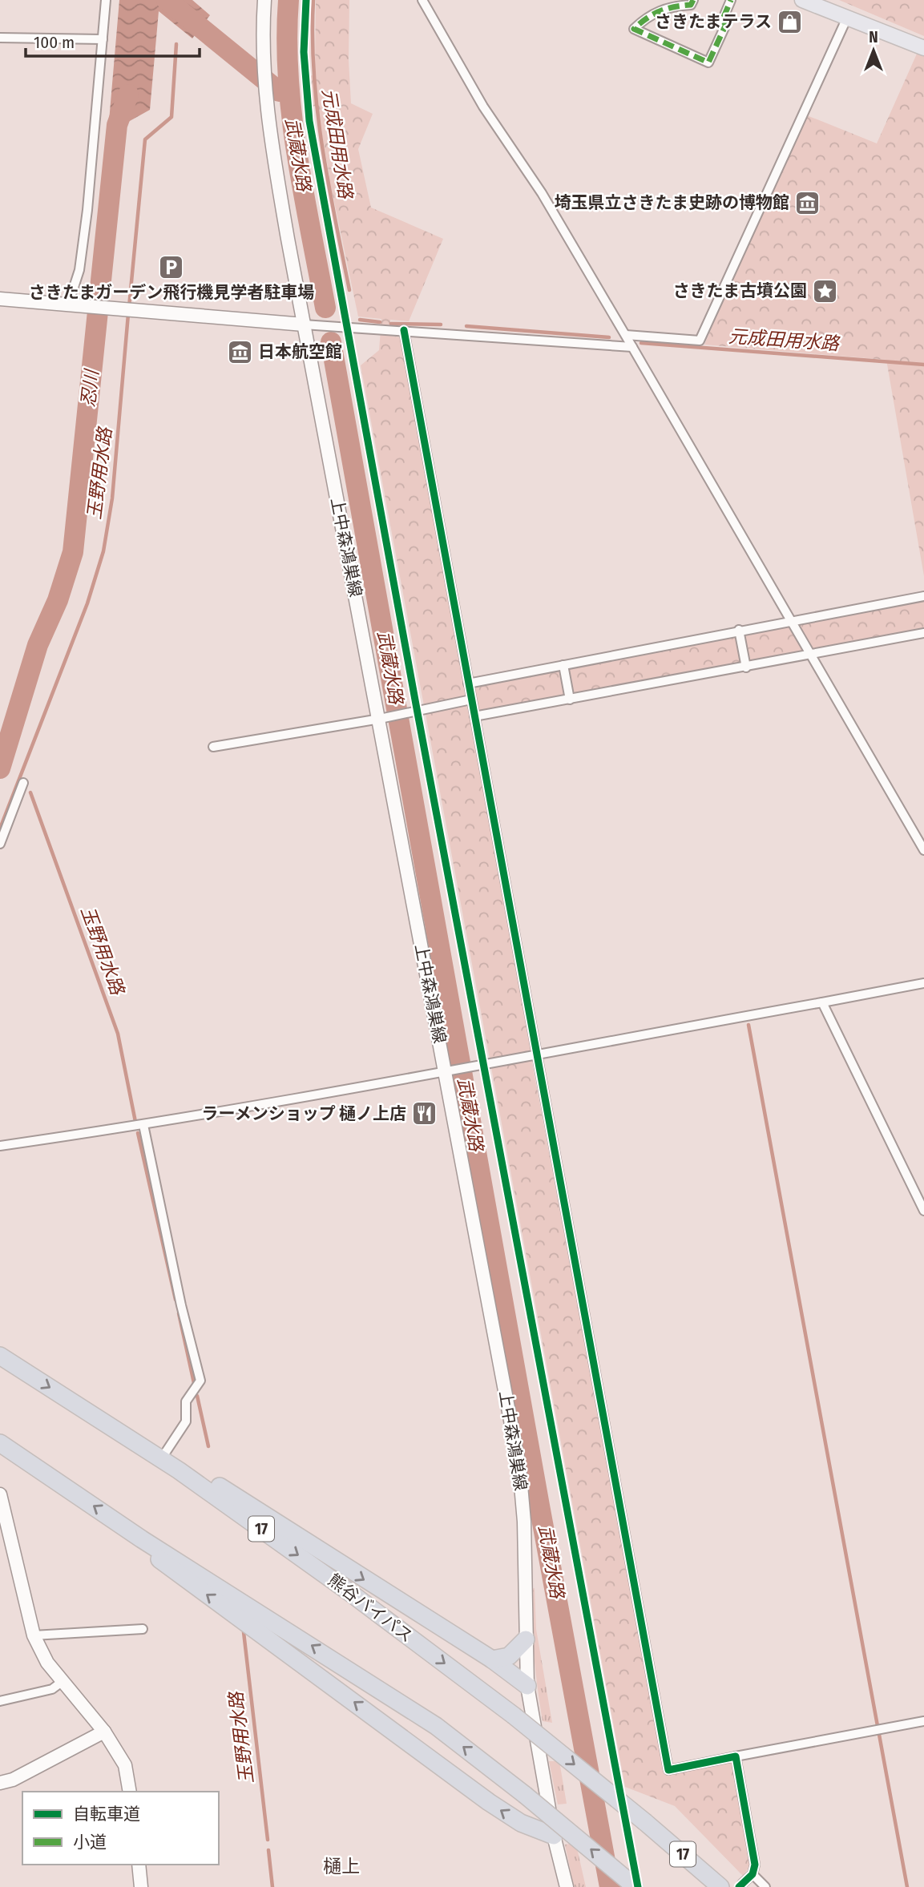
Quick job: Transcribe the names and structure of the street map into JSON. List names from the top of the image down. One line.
{"streets":{"highway":["17","熊谷バイパス"],"main road":["上中森鴻巣線"]},"crossings":[["上中森鴻巣線","17"],["17","熊谷バイパス"]],"districts":["樋上"],"water":["元成田用水路","武蔵水路","忍川","玉野用水路"],"places":{"shop":["さきたまテラス"],"museum":["埼玉県立さきたま史跡の博物館","日本航空館"],"parking":["さきたまガーデン飛行機見学者駐車場"],"place":["さきたま古墳公園"],"restaurant":["ラーメンショップ 樋ノ上店"]},"legend":["自転車道","小道"],"scale_bar":"100 m","north":"top"}
